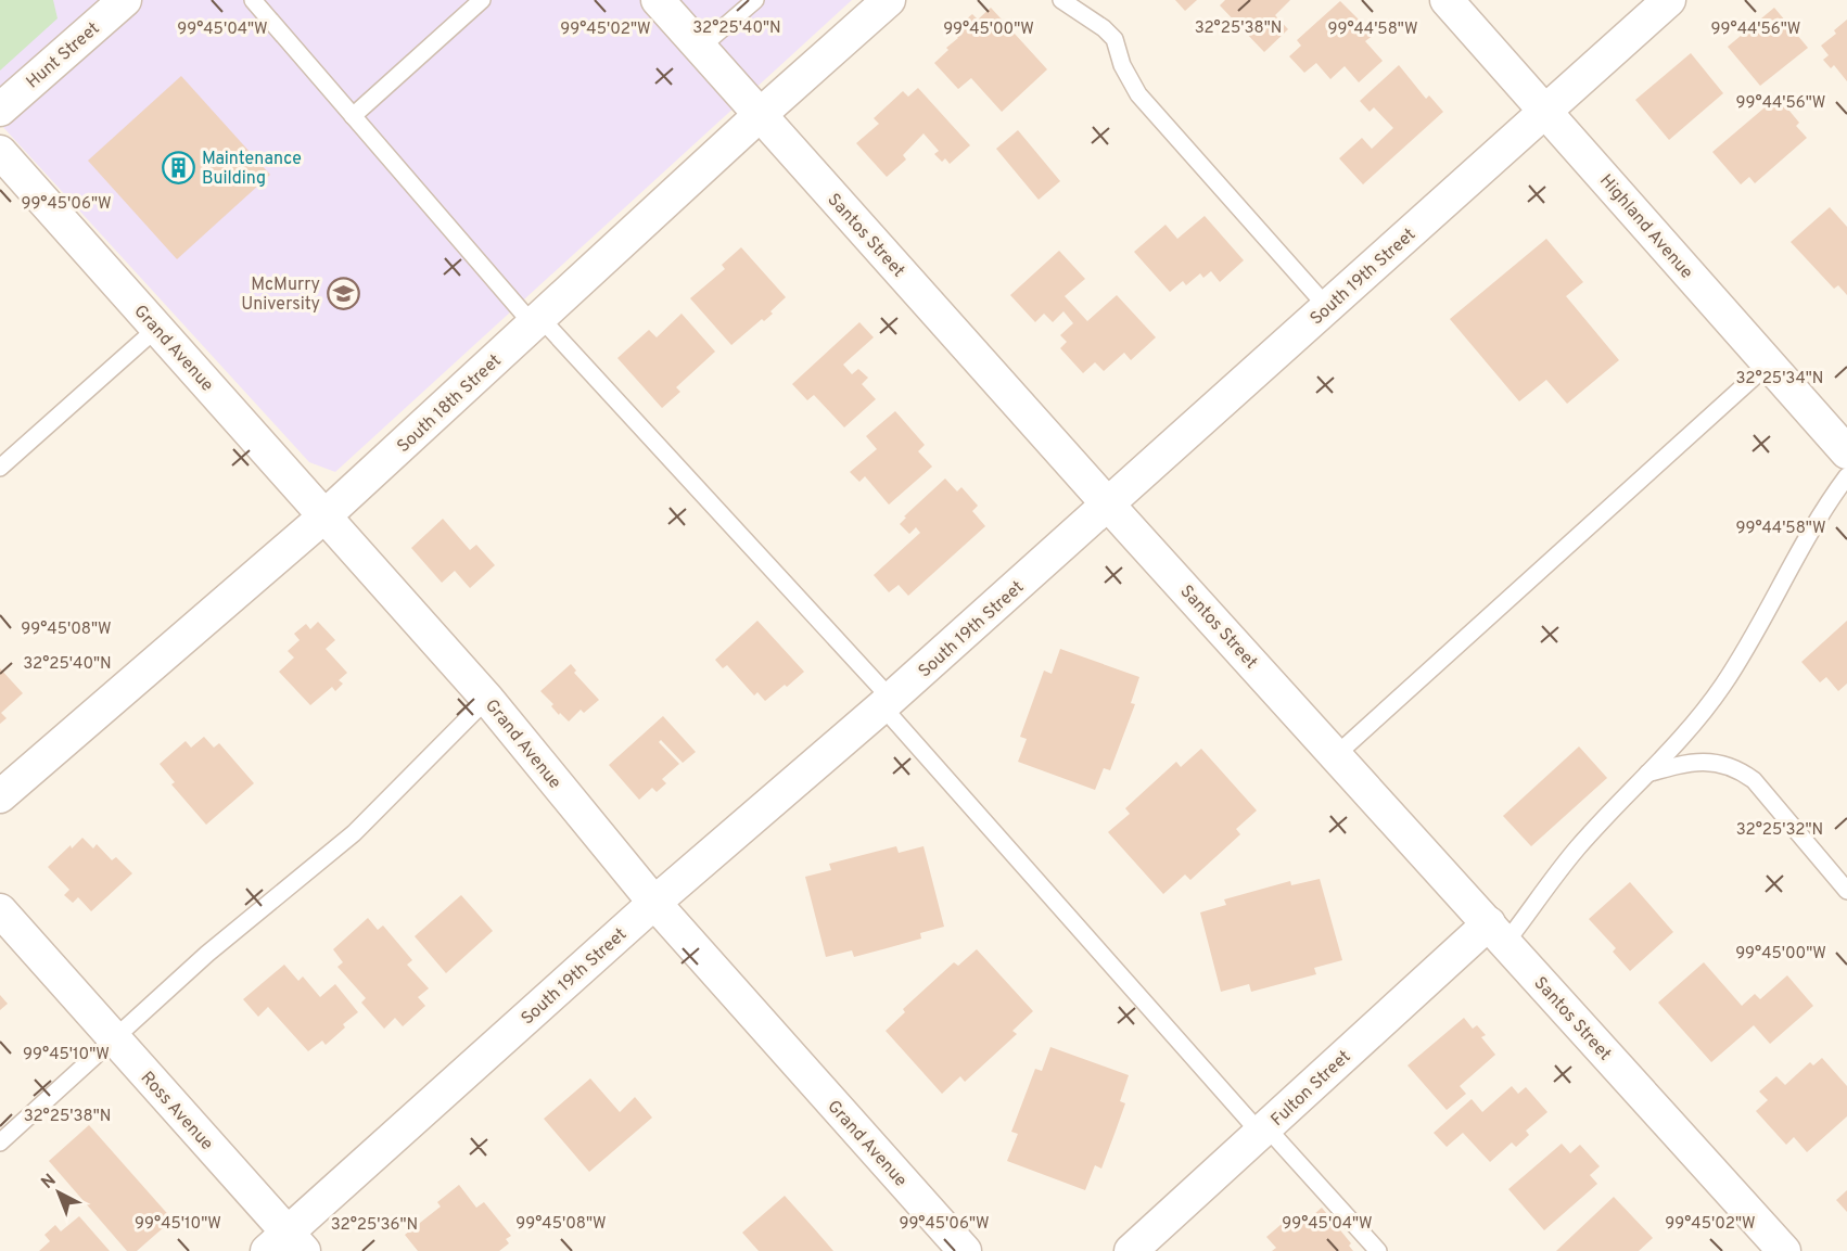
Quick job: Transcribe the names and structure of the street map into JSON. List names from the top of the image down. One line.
{"streets":{"street":["Hunt Street","Highland Avenue","Santos Street","South 19th Street","Grand Avenue","South 18th Street","Fulton Street","Ross Avenue"]},"crossings":[["Highland Avenue","South 19th Street"],["Santos Street","South 19th Street"],["Santos Street","South 18th Street"],["Santos Street","Fulton Street"],["South 19th Street","Grand Avenue"],["South 19th Street","Ross Avenue"],["Grand Avenue","South 18th Street"]],"places":{"building":["Maintenance Building"],"school or university":["McMurry University"]},"north":"top left","coordinates":["32°25'40\"N","32°25'38\"N","99°45'02\"W","99°44'58\"W","99°44'56\"W","99°45'04\"W","99°45'00\"W","99°45'06\"W","32°25'34\"N","99°45'08\"W","32°25'32\"N","99°45'10\"W","32°25'36\"N"]}
